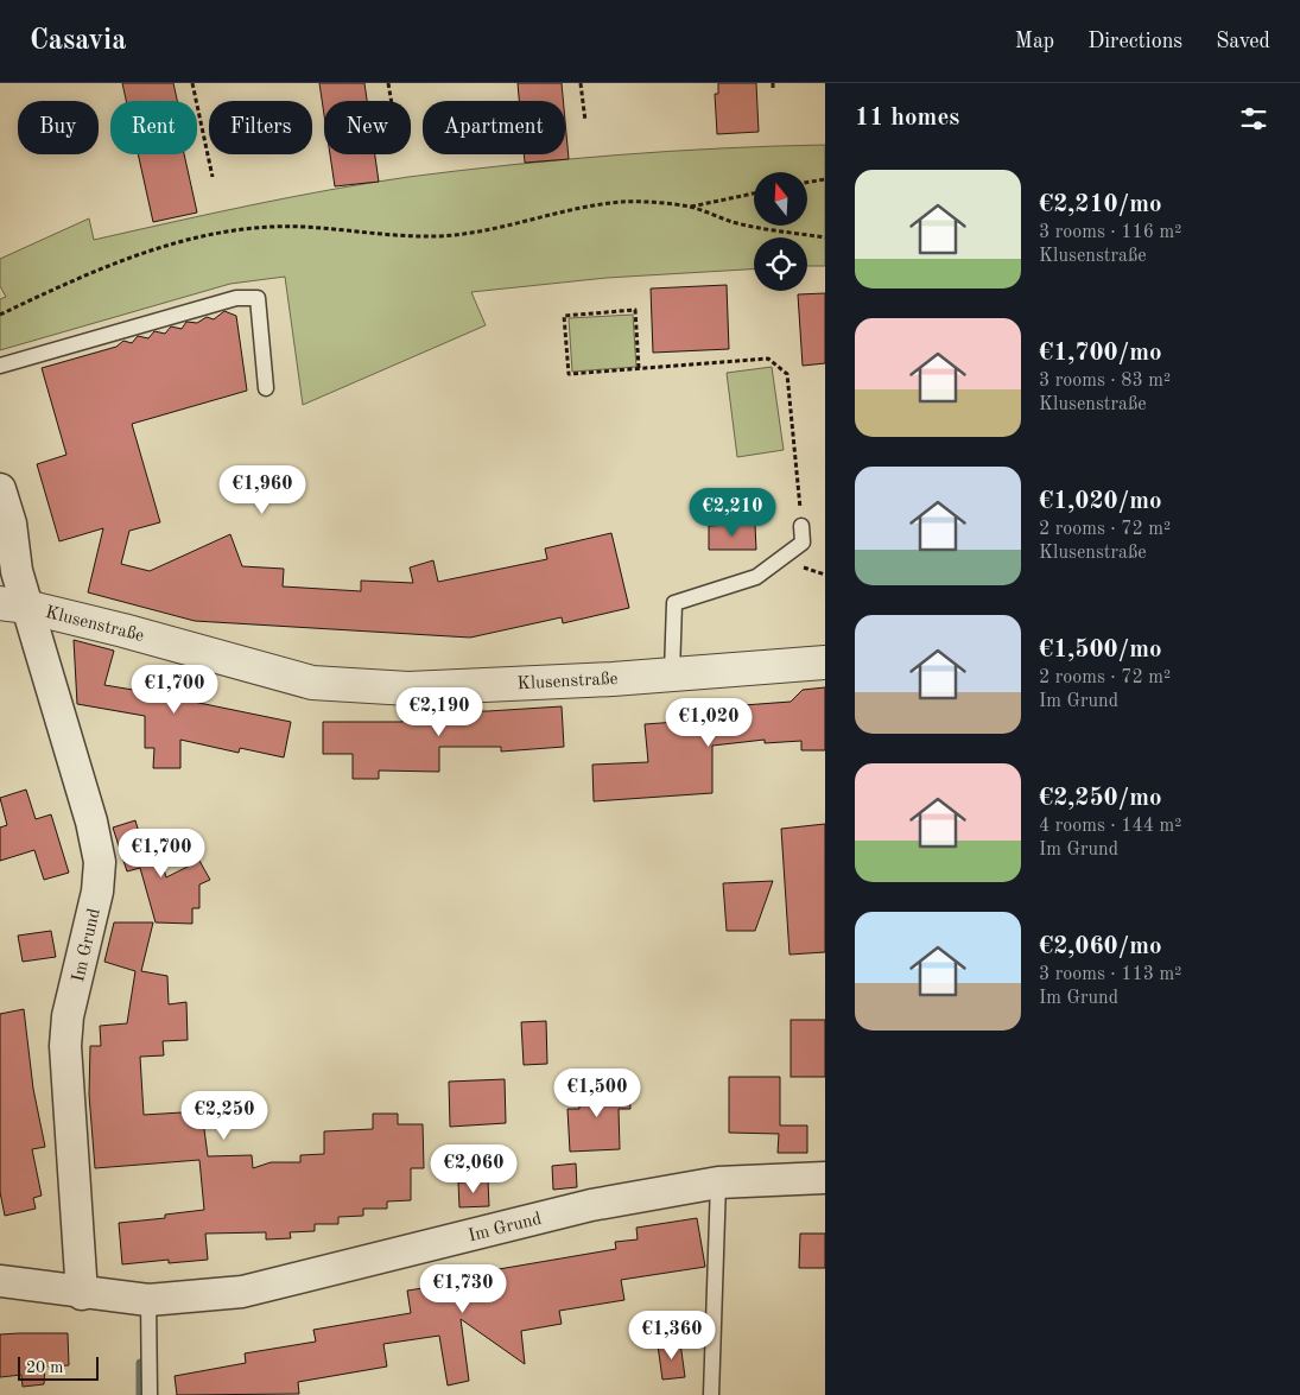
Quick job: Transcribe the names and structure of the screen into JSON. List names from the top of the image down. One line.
{"streets":{"street":["Klusenstraße","Im Grund"]},"crossings":[["Klusenstraße","Im Grund"]],"scale_bar":"20 m","north":"top","page":{"header":"Casavia","nav":["Map","Directions","Saved"],"heading":"11 homes","chip":["Buy","Rent","Filters","New","Apartment"],"list":[{"name":"€2,210/mo","note":"3 rooms · 116 m² · Klusenstraße"},{"name":"€1,700/mo","note":"3 rooms · 83 m² · Klusenstraße"},{"name":"€1,020/mo","note":"2 rooms · 72 m² · Klusenstraße"},{"name":"€1,500/mo","note":"2 rooms · 72 m² · Im Grund"},{"name":"€2,250/mo","note":"4 rooms · 144 m² · Im Grund"},{"name":"€2,060/mo","note":"3 rooms · 113 m² · Im Grund"}],"price":["€1,960","€2,210","€1,700","€2,190","€1,020","€1,700","€1,500","€2,250","€2,060","€1,730","€1,360"],"scale":"20 m"}}
